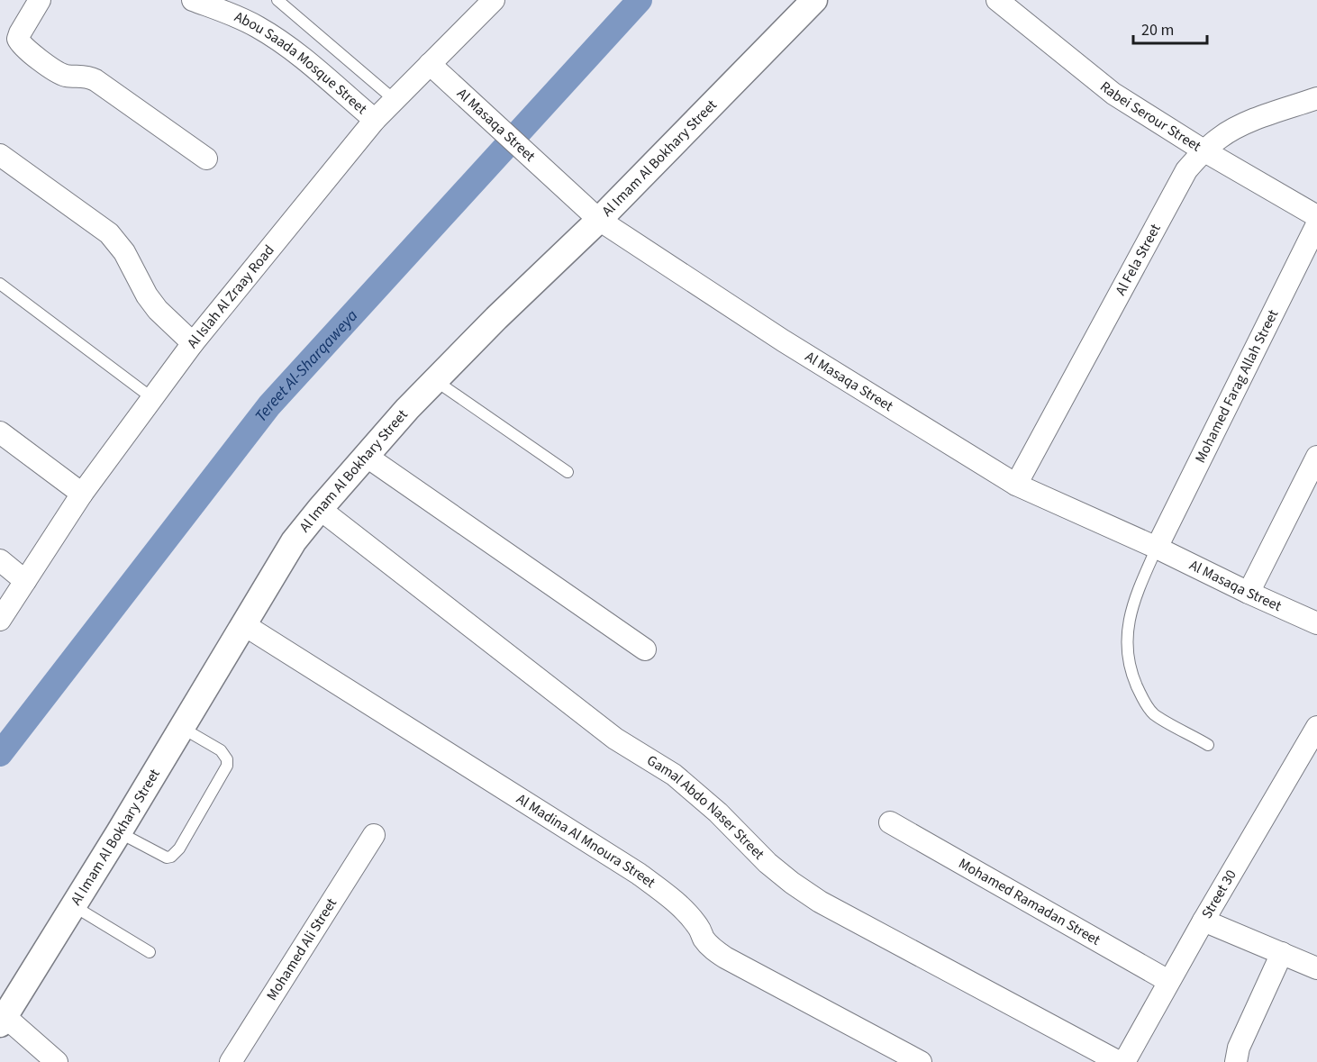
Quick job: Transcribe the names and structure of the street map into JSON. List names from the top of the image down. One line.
{"streets":{"street":["Abou Saada Mosque Street","Rabei Serour Street","Al Masaqa Street","Al Imam Al Bokhary Street","Al Fela Street","Al Islah Al Zraay Road","Mohamed Farag Allah Street","Gamal Abdo Naser Street","Al Madina Al Mnoura Street","Street 30","Mohamed Ramadan Street","Mohamed Ali Street"]},"crossings":[["Abou Saada Mosque Street","Al Islah Al Zraay Road"],["Rabei Serour Street","Al Fela Street"],["Al Masaqa Street","Al Imam Al Bokhary Street"],["Al Masaqa Street","Al Fela Street"],["Al Masaqa Street","Al Islah Al Zraay Road"],["Al Masaqa Street","Mohamed Farag Allah Street"],["Al Imam Al Bokhary Street","Gamal Abdo Naser Street"],["Al Imam Al Bokhary Street","Al Madina Al Mnoura Street"],["Street 30","Mohamed Ramadan Street"]],"water":["Tereet Al-Sharqaweya"],"scale_bar":"20 m"}
